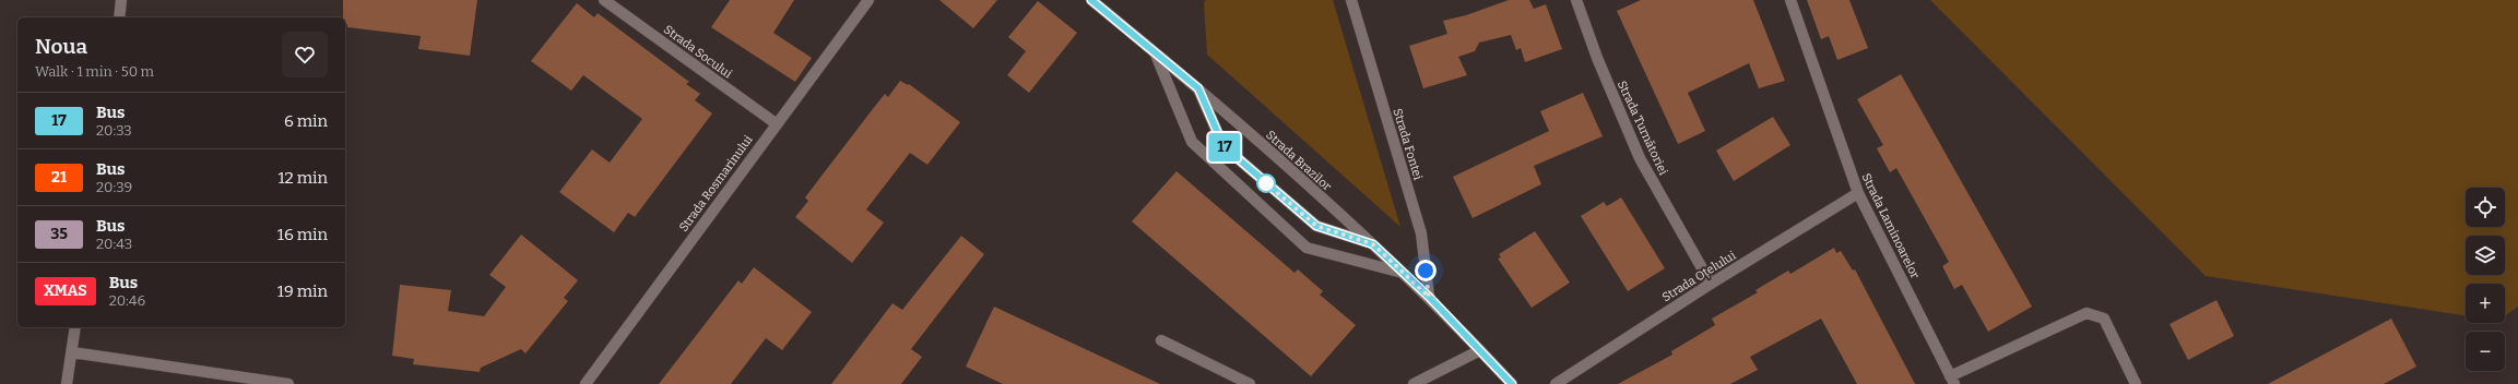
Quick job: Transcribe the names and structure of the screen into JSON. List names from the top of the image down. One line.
{"streets":{"street":["Strada Socului","Strada Turnătoriei","Strada Fontei","Strada Brazilor","Strada Rosmarinului","Strada Laminoarelor","Strada Oțelului"]},"crossings":[["Strada Socului","Strada Rosmarinului"],["Strada Turnătoriei","Strada Oțelului"],["Strada Fontei","Strada Brazilor"],["Strada Laminoarelor","Strada Oțelului"]],"lines":["bus line 17"],"page":{"on_map":"17","heading":["Noua","Walk · 1 min · 50 m"],"list":[{"mark":"17","name":"Bus","note":"20:33","value":"6 min"},{"mark":"21","name":"Bus","note":"20:39","value":"12 min"},{"mark":"35","name":"Bus","note":"20:43","value":"16 min"},{"mark":"XMAS","name":"Bus","note":"20:46","value":"19 min"}],"map_buttons":["+","−"]}}
